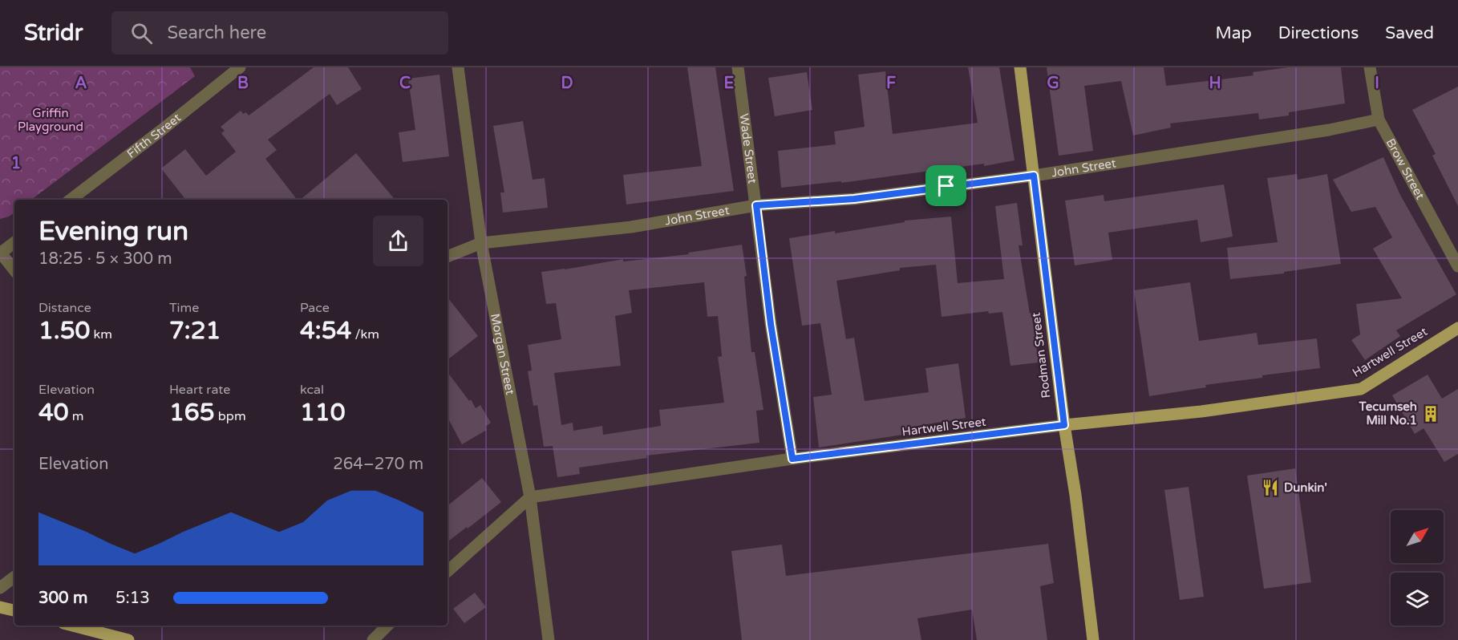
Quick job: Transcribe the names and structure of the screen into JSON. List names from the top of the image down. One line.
{"streets":{"main road":["Hartwell Street","Rodman Street"],"street":["Fifth Street","Wade Street","John Street","Brow Street","Morgan Street"]},"crossings":[["Wade Street","John Street"],["Wade Street","Hartwell Street"],["John Street","Brow Street"],["John Street","Morgan Street"],["John Street","Rodman Street"],["Hartwell Street","Morgan Street"],["Hartwell Street","Rodman Street"]],"parks":["Griffin Playground"],"places":{"building":["Tecumseh Mill No.1"],"restaurant":["Dunkin'"]},"north":"top right","page":{"header":"Stridr","search":"Search here","nav":["Map","Directions","Saved"],"heading":["Evening run","18:25 · 5 × 300 m"],"stats":[["Distance","1.50 km"],["Time","7:21"],["Pace","4:54 /km"],["Elevation","40 m"],["Heart rate","165 bpm"],["kcal","110"]],"chart":["Elevation","264–270 m"],"list":[{"name":"300 m","note":"5:13"}]},"grid":{"columns":["A","B","C","D","E","F","G","H","I"],"rows":["1"]}}
